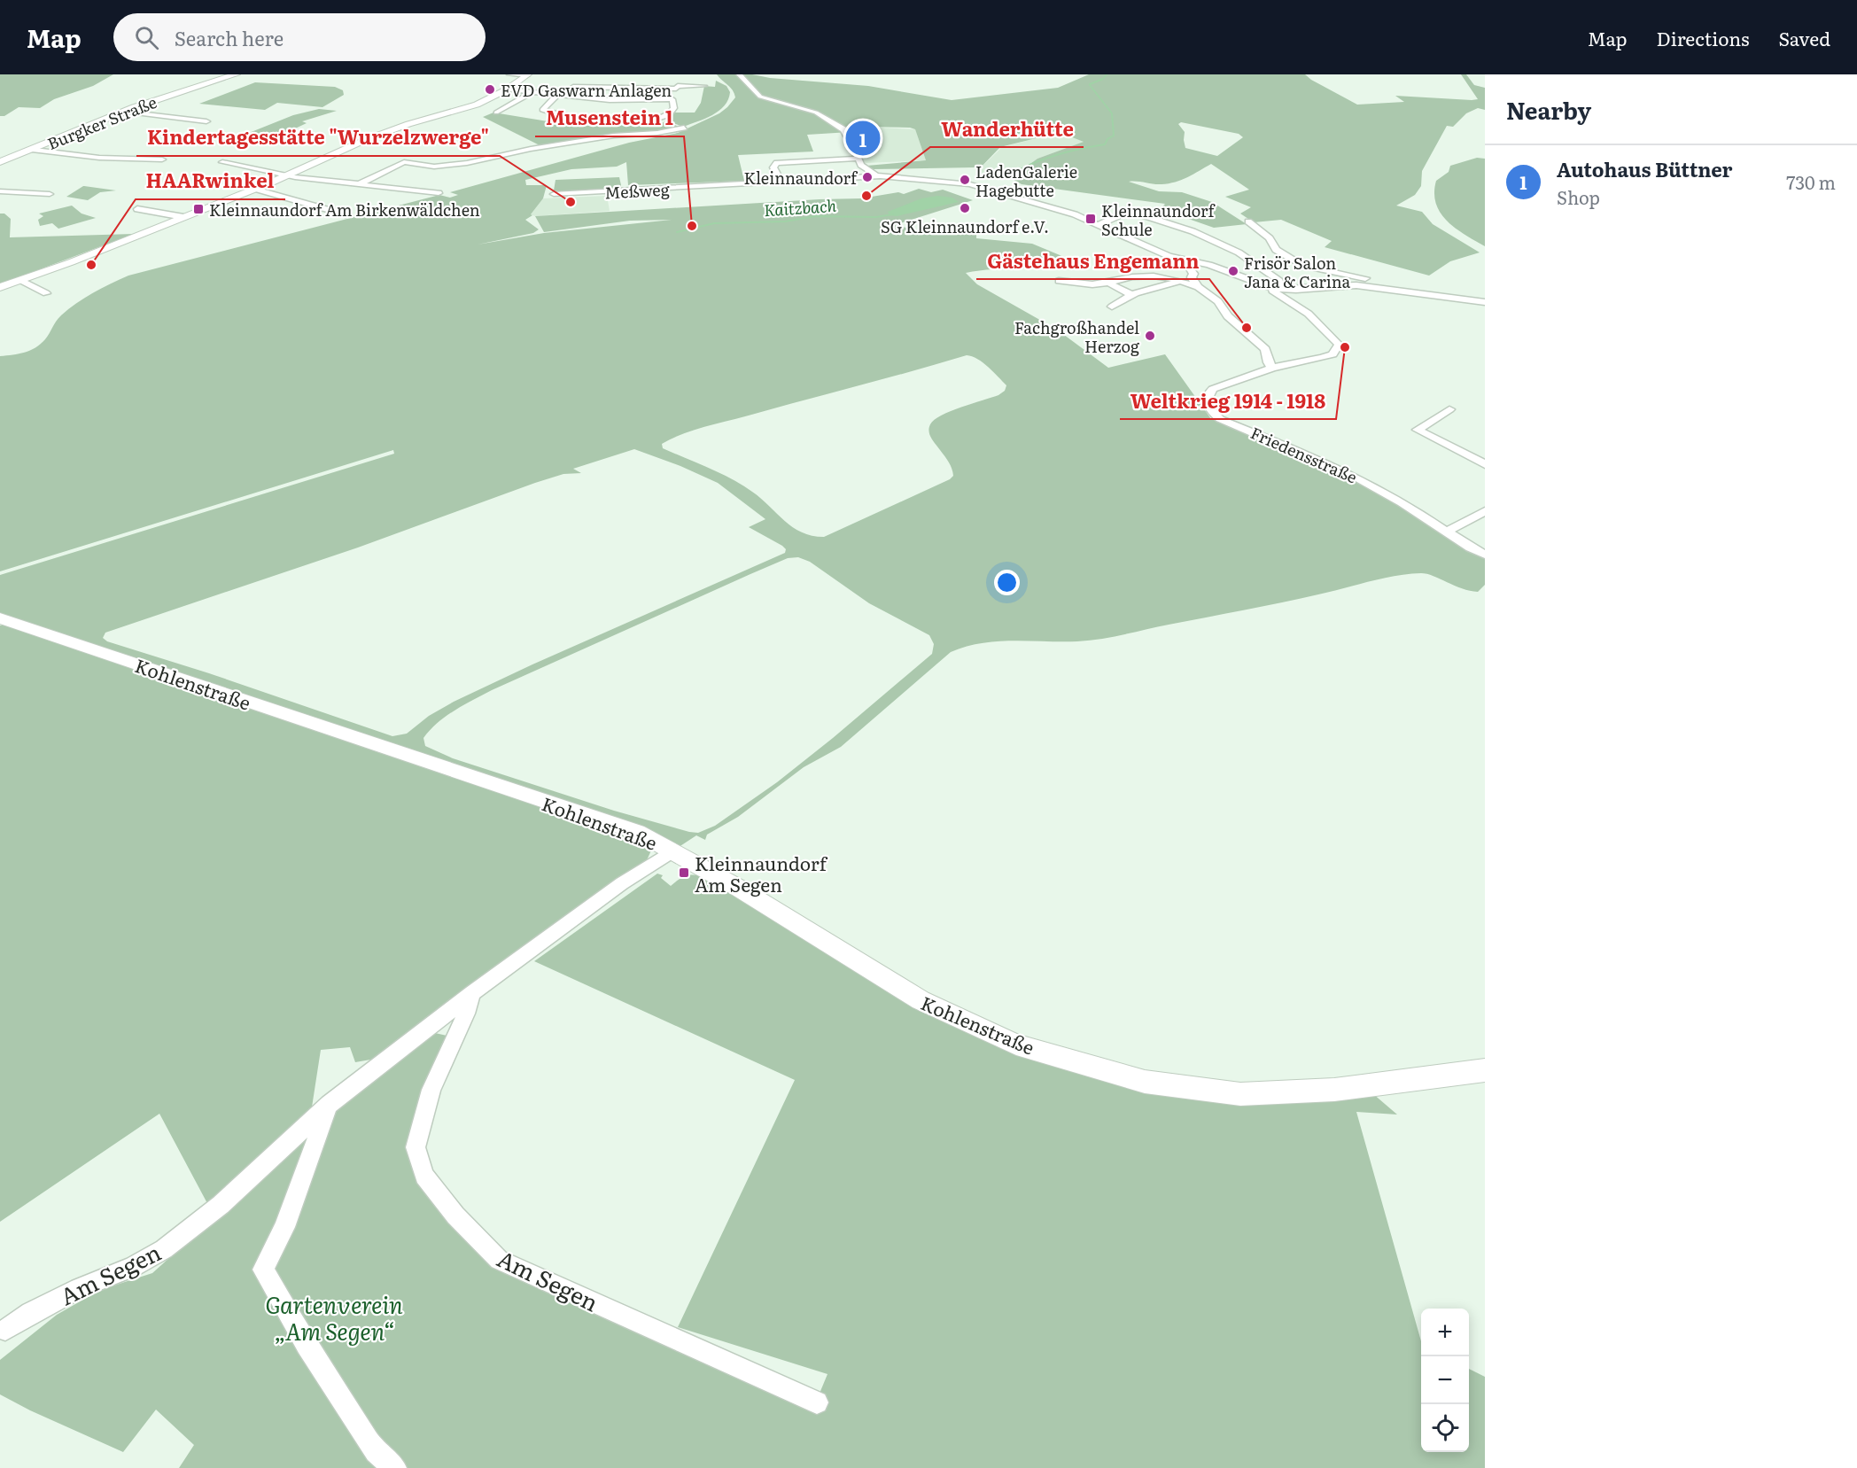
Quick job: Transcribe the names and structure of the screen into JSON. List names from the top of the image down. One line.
{"streets":{"main road":["Burgker Straße"],"street":["Meßweg","Friedensstraße","Kohlenstraße","Am Segen"]},"crossings":[["Meßweg","Friedensstraße"],["Kohlenstraße","Am Segen"]],"water":["Kaitzbach"],"parks":["Gartenverein „Am Segen“"],"places":{"other":["EVD Gaswarn Anlagen","Kleinnaundorf","LadenGalerie Hagebutte","Wanderhütte","Kindertagesstätte \"Wurzelzwerge\"","SG Kleinnaundorf e.V.","Musenstein 1","HAARwinkel","Frisör Salon Jana & Carina","Gästehaus Engemann","Fachgroßhandel Herzog","Weltkrieg 1914 - 1918"],"transit":["Kleinnaundorf Am Birkenwäldchen","Kleinnaundorf Schule","Kleinnaundorf Am Segen"]},"page":{"header":"Map","search":"Search here","nav":["Map","Directions","Saved"],"heading":"Nearby","pins":"1","list":[{"mark":"1","name":"Autohaus Büttner","note":"Shop","value":"730 m"}],"map_buttons":["+","−"]}}
